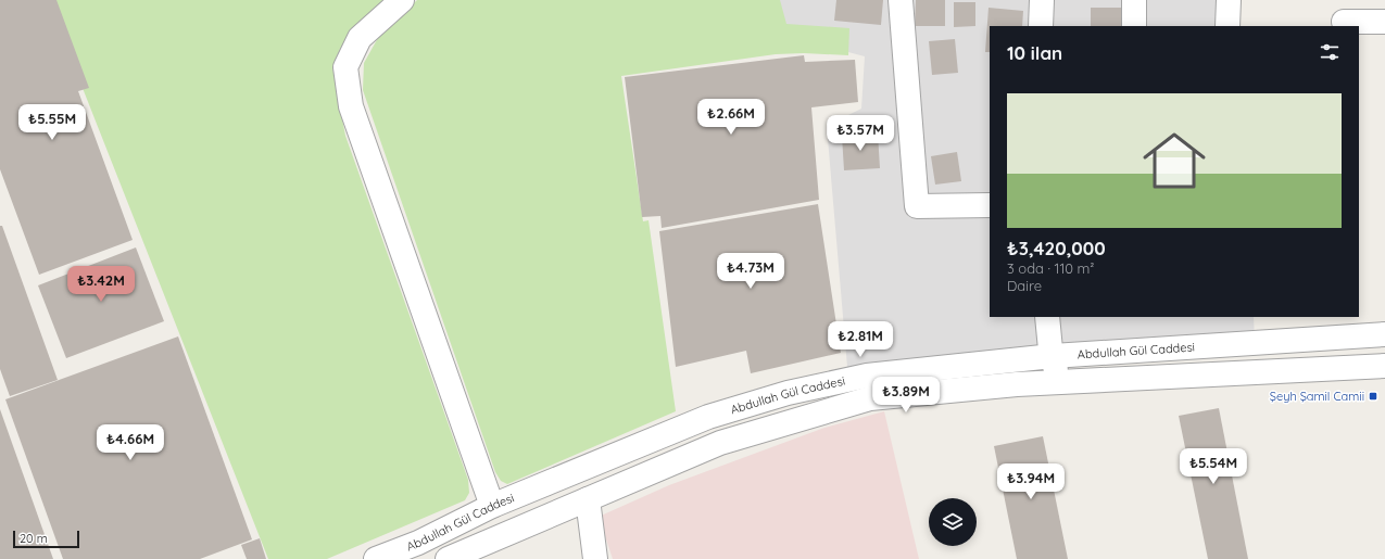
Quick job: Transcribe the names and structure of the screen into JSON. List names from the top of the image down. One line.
{"streets":{"street":["Abdullah Gül Caddesi"]},"places":{"transit":["Şeyh Şamil Camii"]},"scale_bar":"20 m","page":{"heading":"10 ilan","list":[{"name":"₺3,420,000","note":"3 oda · 110 m² · Daire"}],"price":["₺2.66M","₺5.55M","₺3.57M","₺4.73M","₺3.42M","₺2.81M","₺3.89M","₺4.66M","₺5.54M","₺3.94M"],"scale":"20 m"}}
